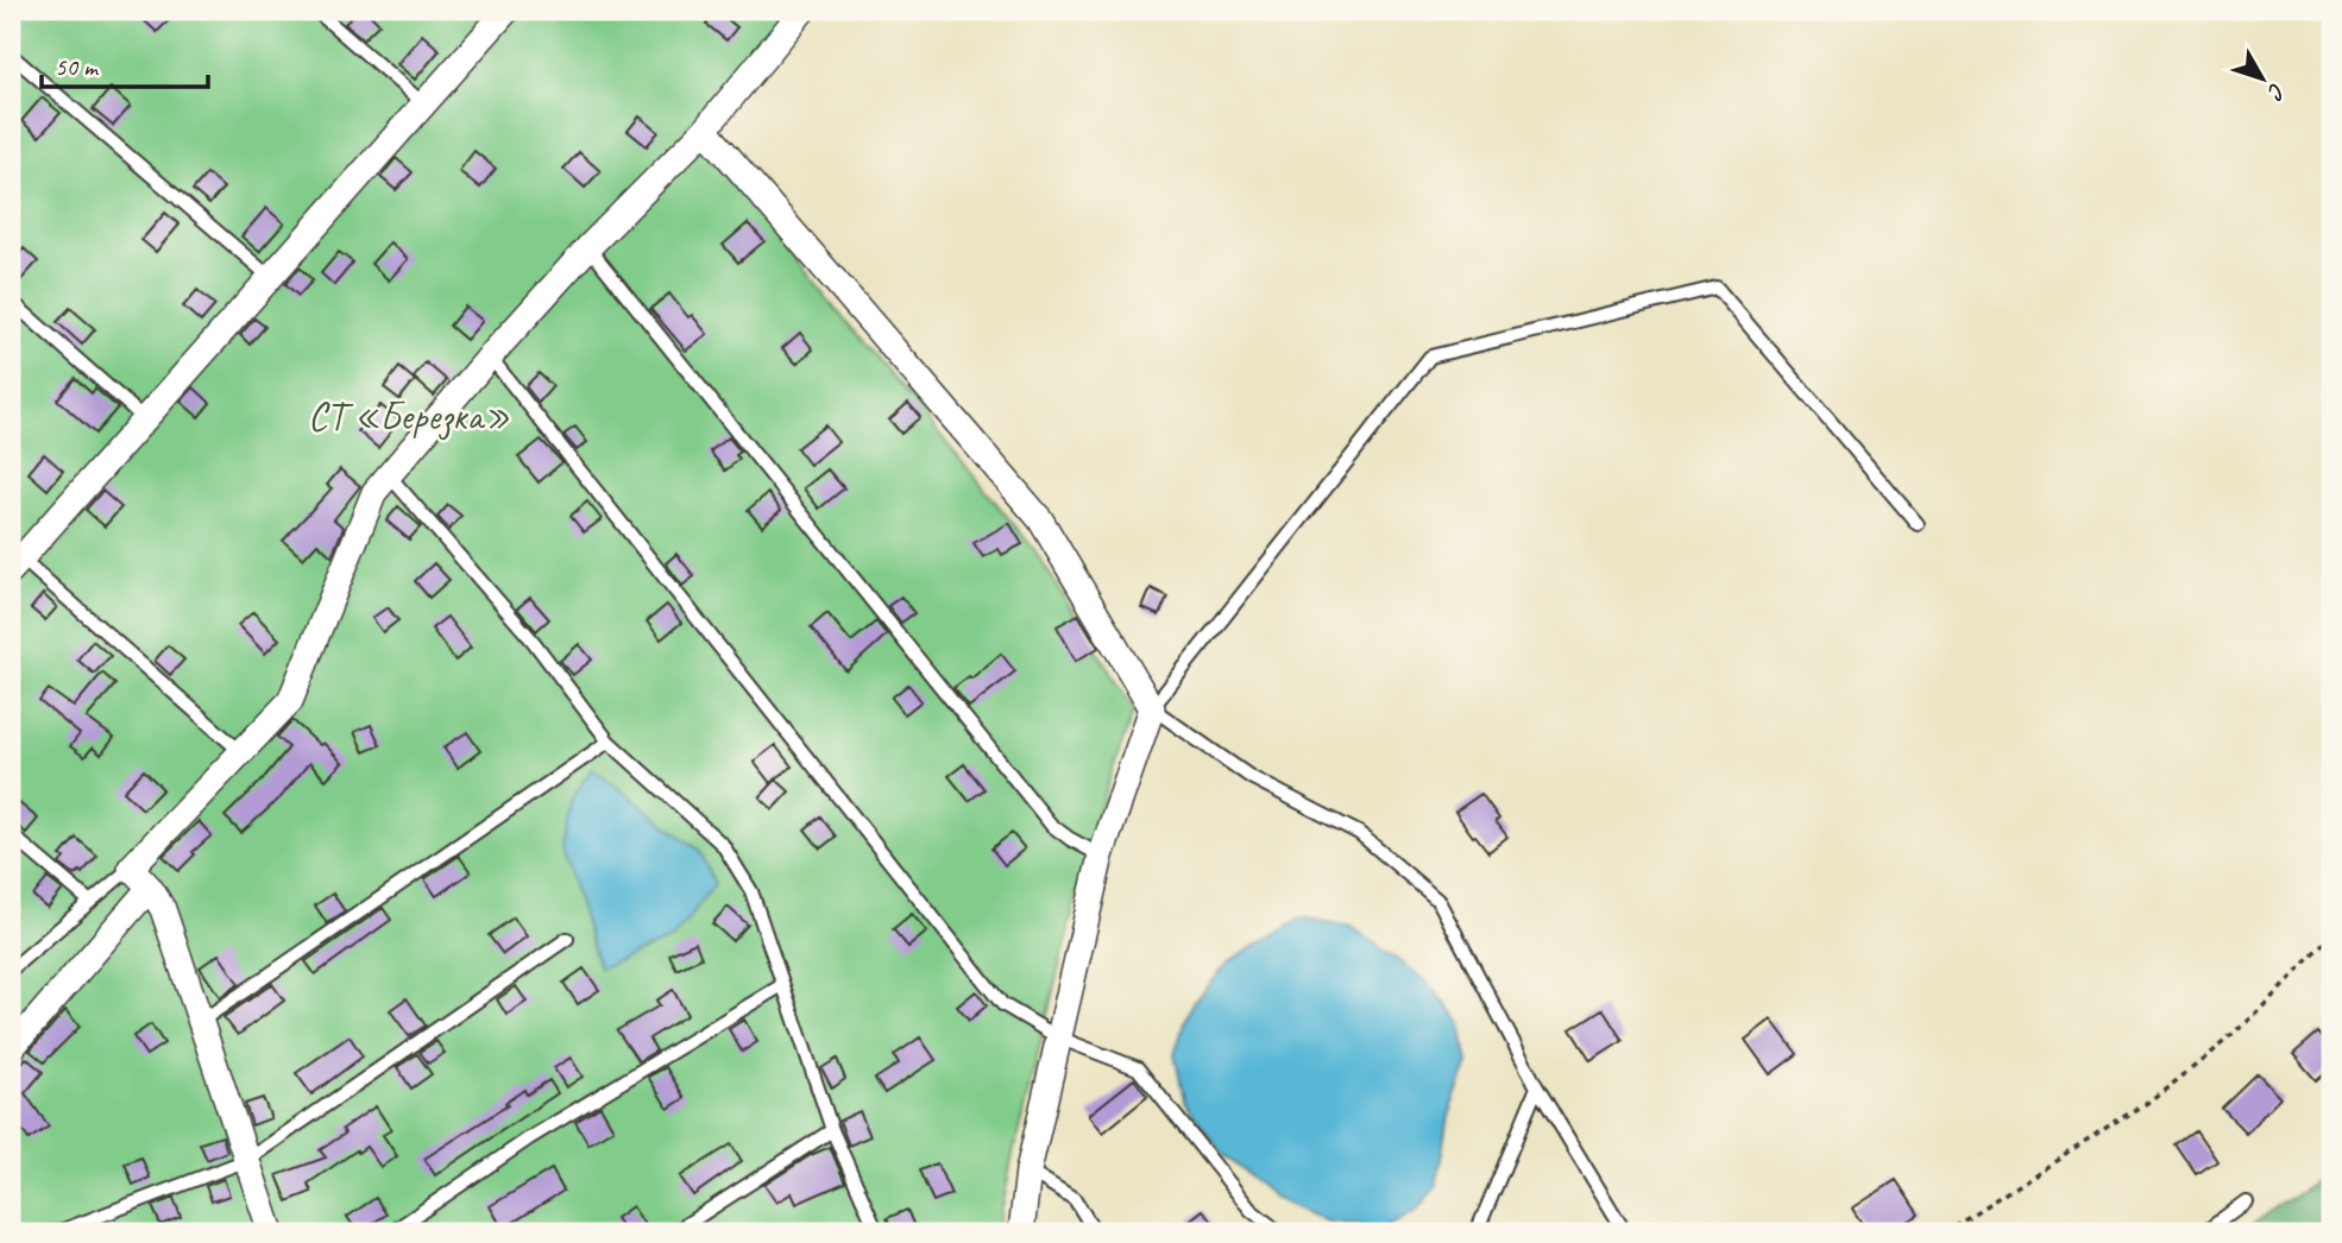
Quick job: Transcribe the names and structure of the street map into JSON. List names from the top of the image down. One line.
{"parks":["СТ «Березка»"],"scale_bar":"50 m","north":"bottom right"}
